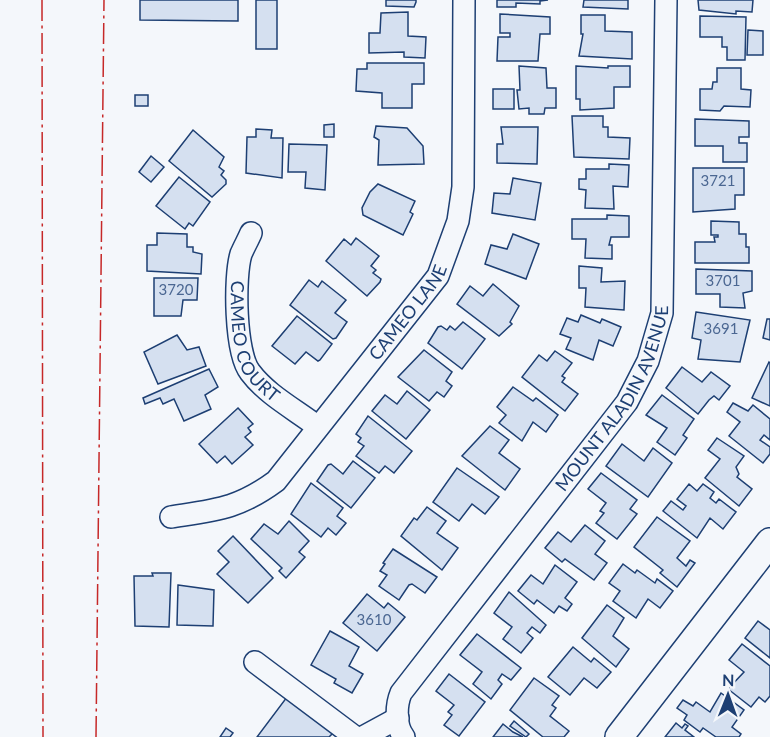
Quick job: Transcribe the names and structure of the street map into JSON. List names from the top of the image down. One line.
{"streets":{"street":["CAMEO LANE","CAMEO COURT","MOUNT ALADIN AVENUE"]},"crossings":[["CAMEO LANE","CAMEO COURT"]],"house_numbers":["3721","3701","3720","3691","3610"],"north":"top"}
